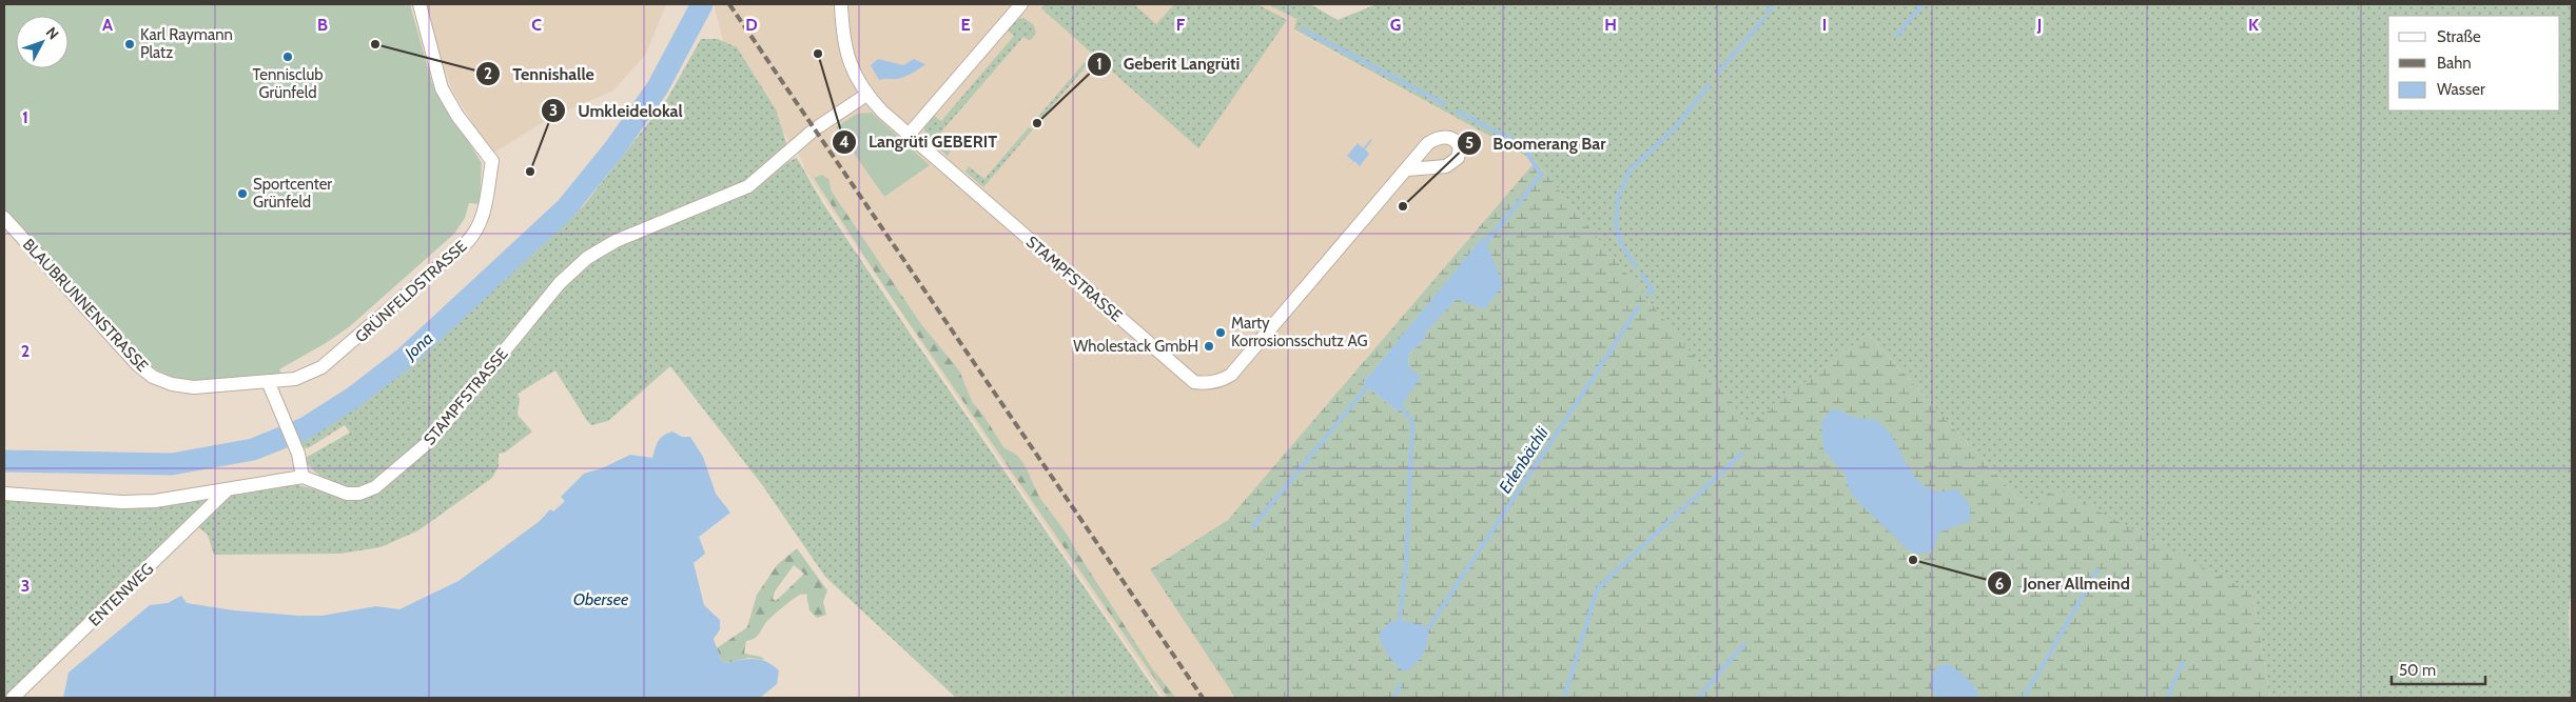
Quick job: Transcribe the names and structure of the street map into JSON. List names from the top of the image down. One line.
{"streets":{"street":["STAMPFSTRASSE","GRÜNFELDSTRASSE","BLAUBRUNNENSTRASSE","ENTENWEG"]},"crossings":[["GRÜNFELDSTRASSE","BLAUBRUNNENSTRASSE"]],"water":["Jona","Erlenbächli","Obersee"],"places":["Karl Raymann Platz","Tennishalle","Langrüti GEBERIT","Tennisclub Grünfeld","Geberit Langrüti","Umkleidelokal","Sportcenter Grünfeld","Boomerang Bar","Marty Korrosionsschutz AG","Wholestack GmbH","Joner Allmeind"],"legend":["Straße","Bahn","Wasser"],"scale_bar":"50 m","north":"top right","grid":{"columns":["A","B","C","D","E","F","G","H","I","J","K"],"rows":["1","2","3"]}}
